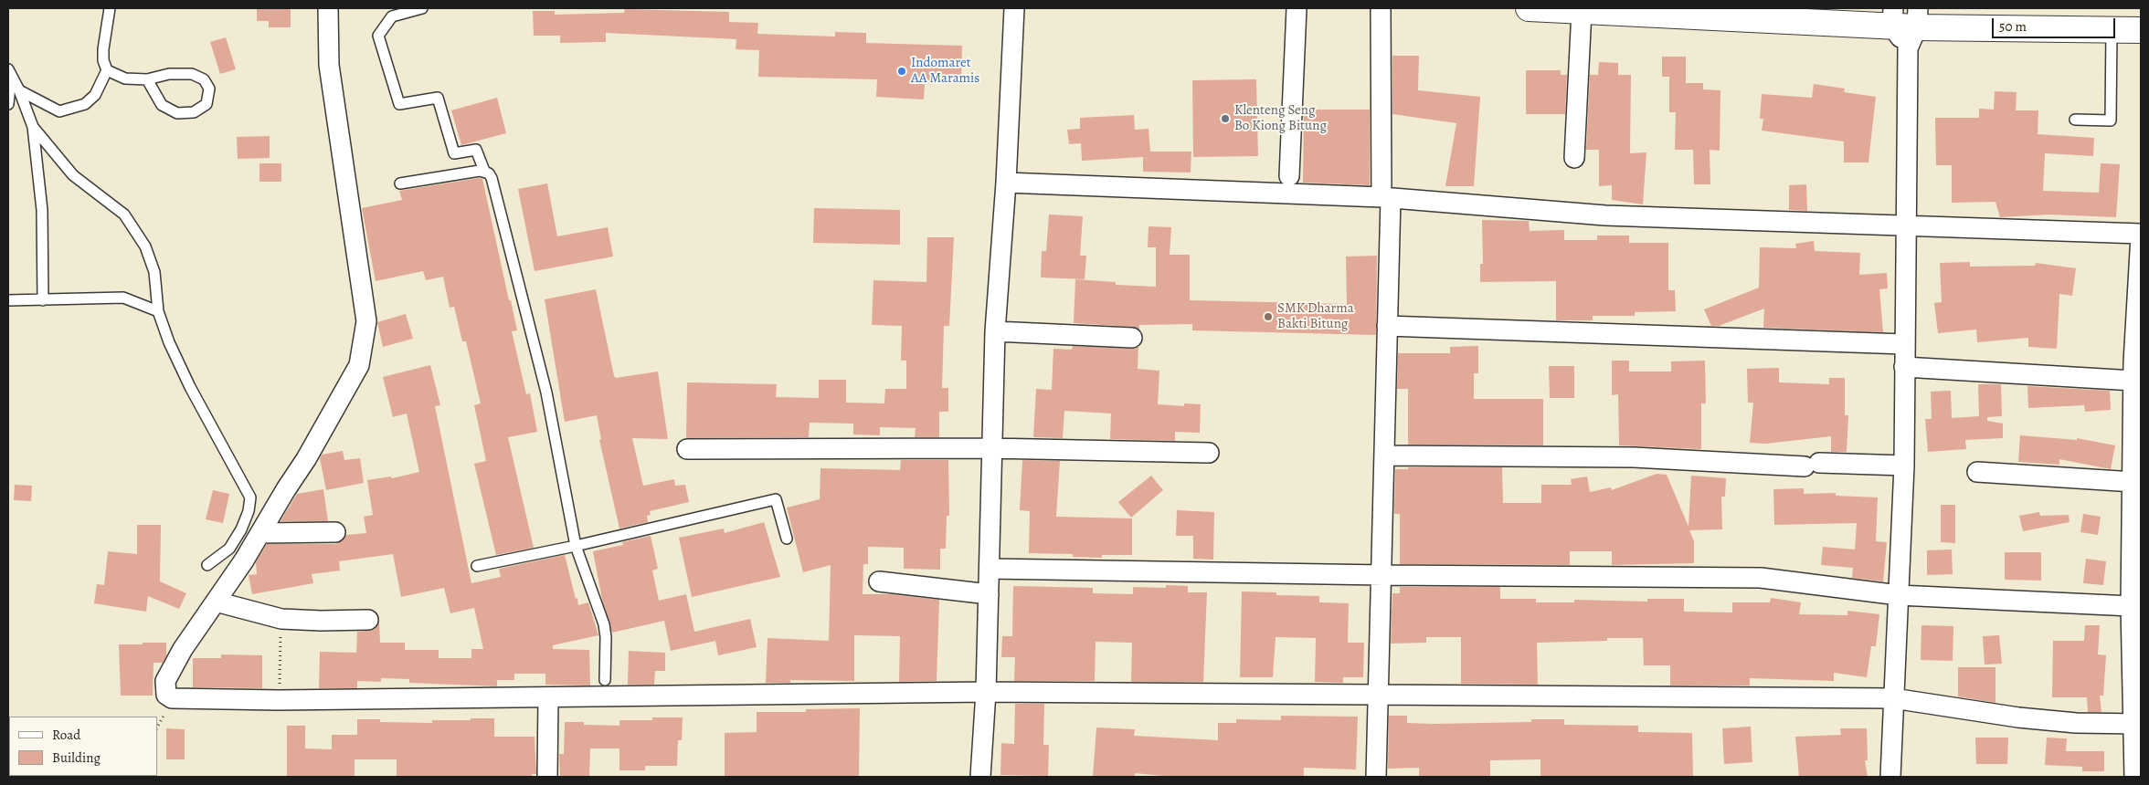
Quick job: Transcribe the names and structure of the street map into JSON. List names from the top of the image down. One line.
{"places":["Indomaret AA Maramis","Klenteng Seng Bo Kiong Bitung","SMK Dharma Bakti Bitung"],"legend":["Road","Building"],"scale_bar":"50 m"}
